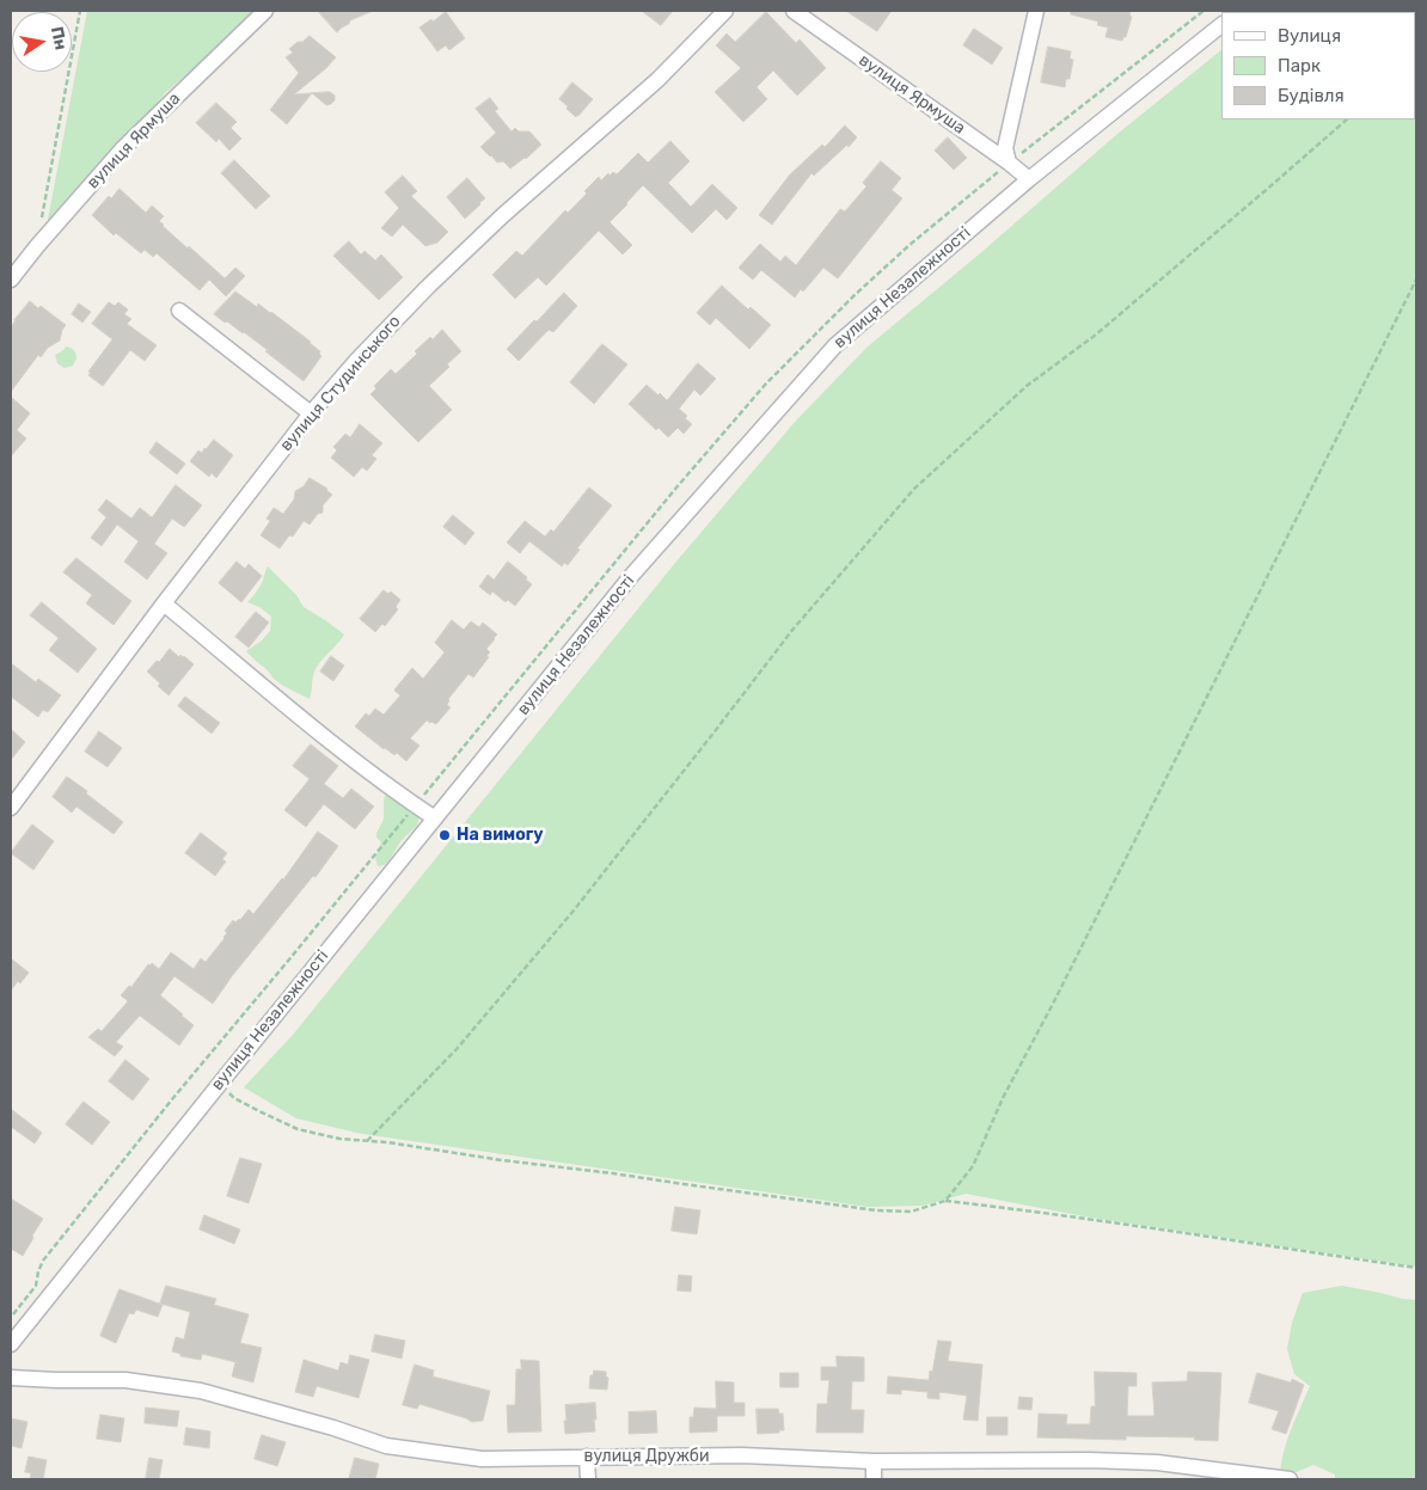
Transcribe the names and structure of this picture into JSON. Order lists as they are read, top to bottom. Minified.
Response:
{"streets":{"street":["вулиця Ярмуша","вулиця Незалежності","вулиця Студинського","вулиця Дружби"]},"crossings":[["вулиця Ярмуша","вулиця Незалежності"]],"places":["На вимогу"],"legend":["Вулиця","Парк","Будівля"],"north":"right"}
